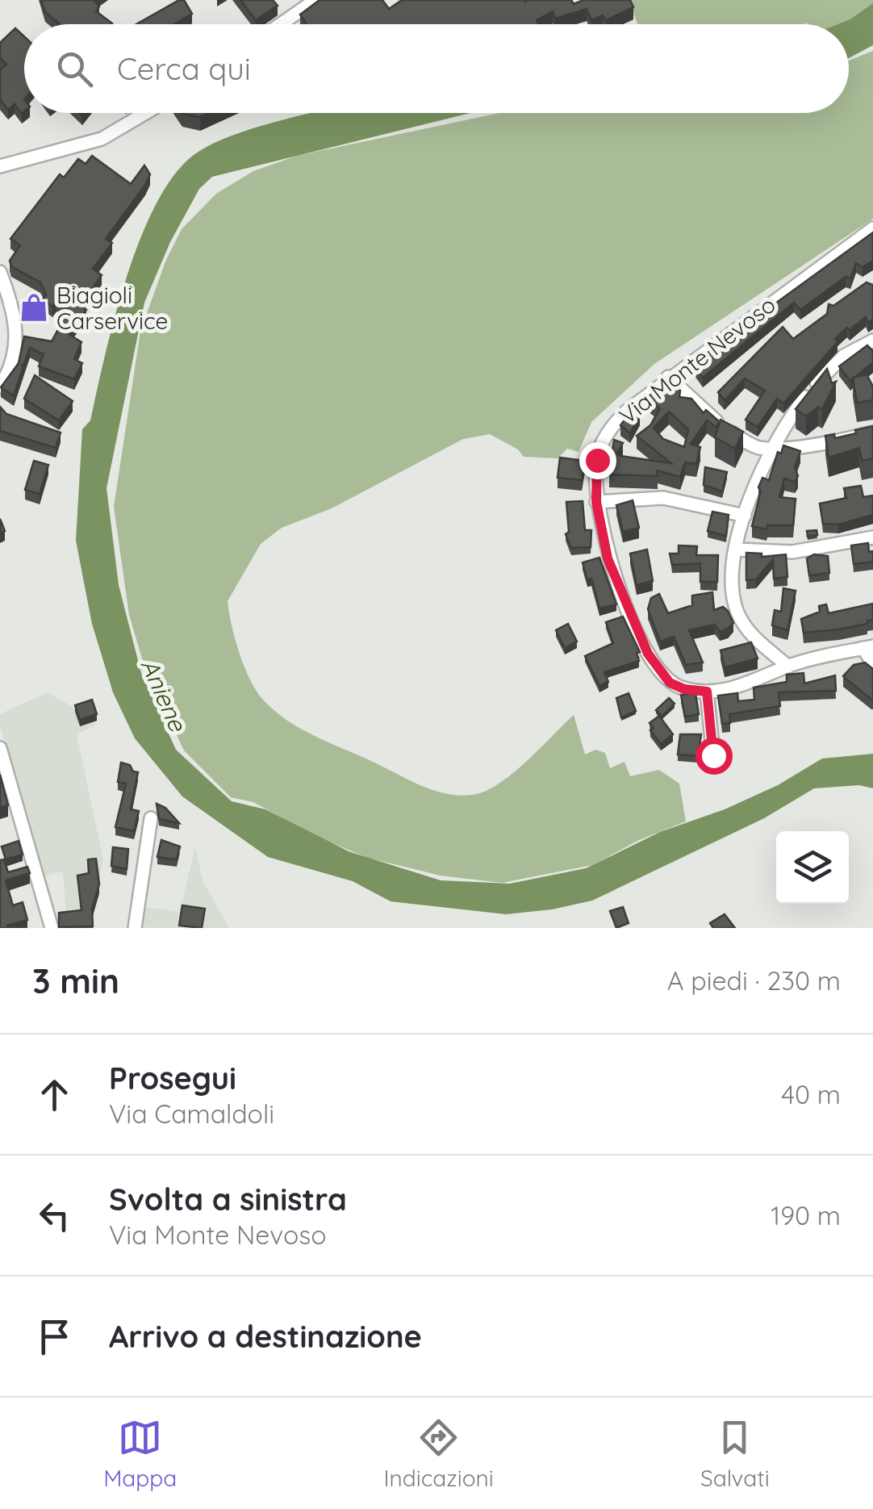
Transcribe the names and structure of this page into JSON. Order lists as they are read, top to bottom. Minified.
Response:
{"streets":{"street":["Via Monte Nevoso"]},"water":["Aniene"],"places":{"shop":["Biagioli Carservice"]},"page":{"search":"Cerca qui","heading":["3 min","A piedi · 230 m"],"list":[["Prosegui","Via Camaldoli","40 m"],["Svolta a sinistra","Via Monte Nevoso","190 m"],"Arrivo a destinazione"],"nav":["Mappa","Indicazioni","Salvati"]}}
